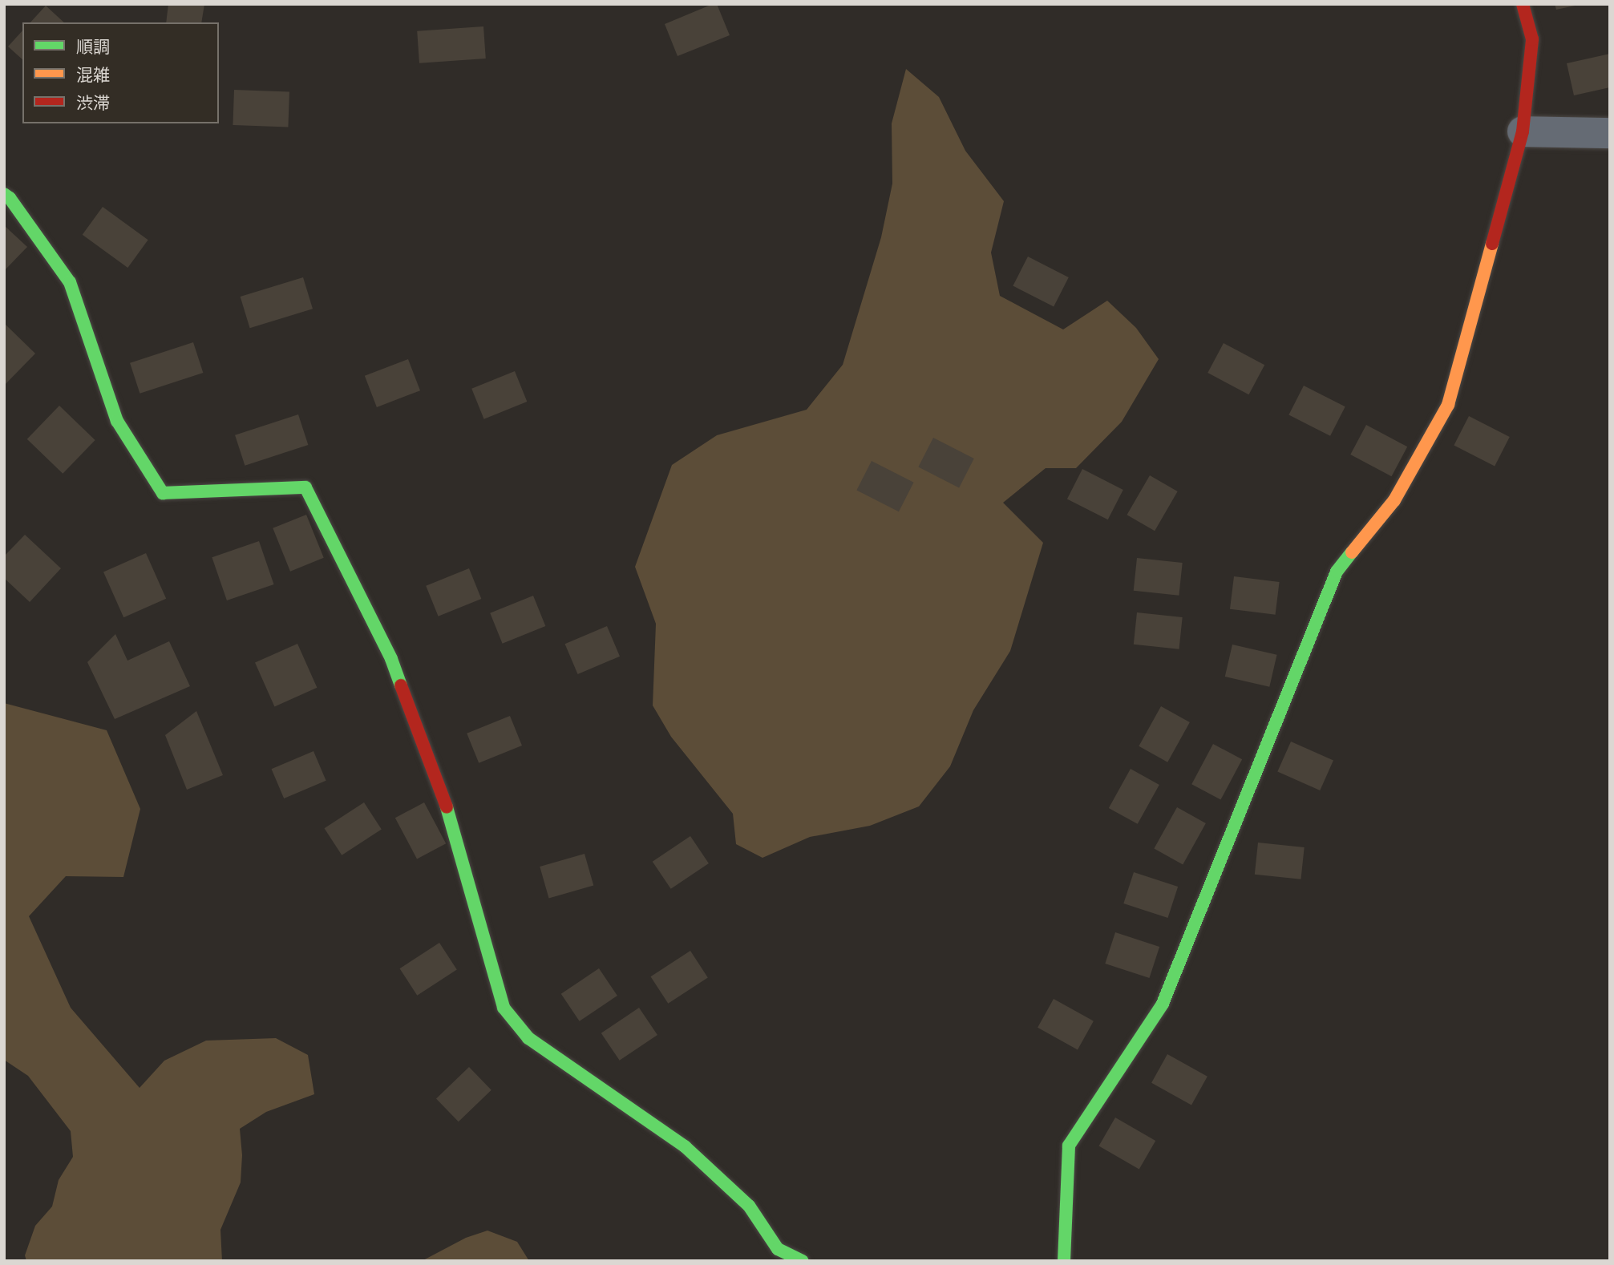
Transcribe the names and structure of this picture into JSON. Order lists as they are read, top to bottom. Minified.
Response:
{"legend":["順調","混雑","渋滞"]}
